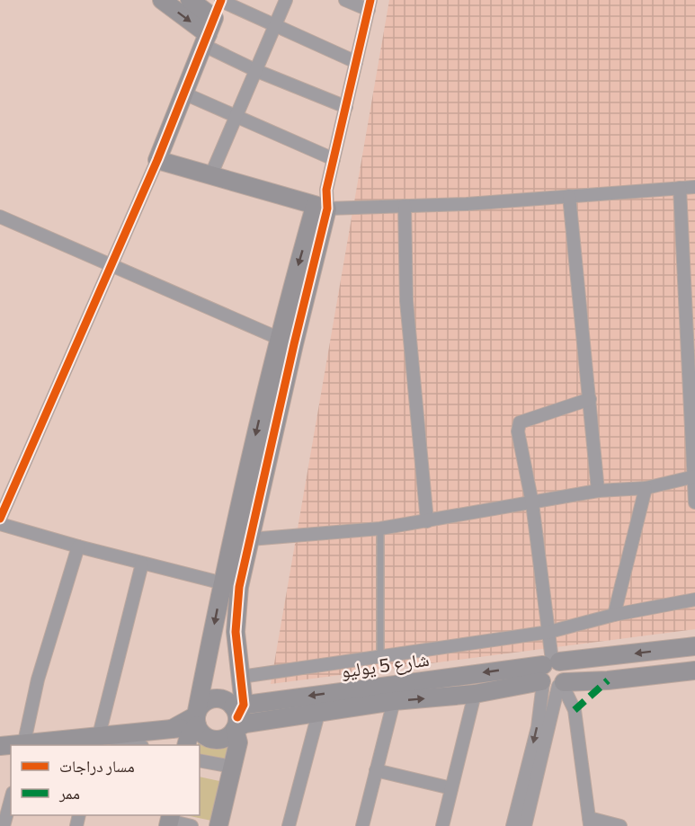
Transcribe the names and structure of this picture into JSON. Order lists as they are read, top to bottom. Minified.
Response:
{"streets":{"street":["شارع 5 يوليو"]},"legend":["مسار دراجات","ممر"]}
